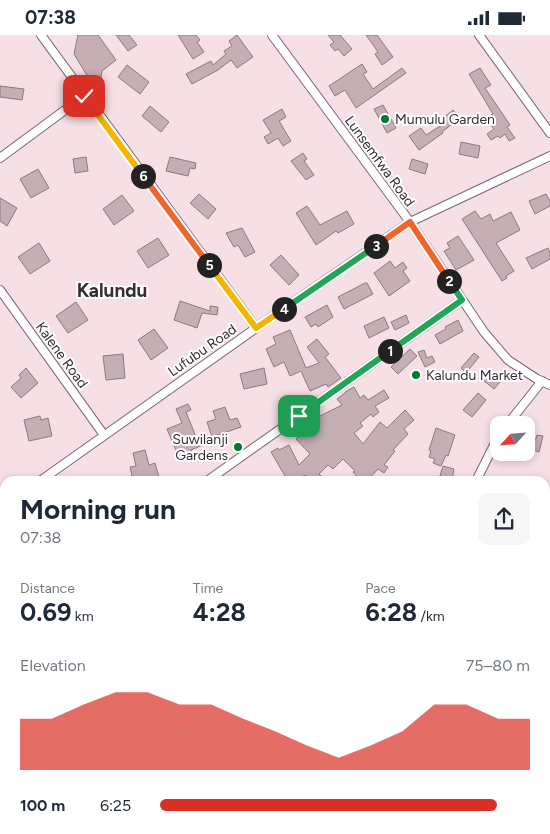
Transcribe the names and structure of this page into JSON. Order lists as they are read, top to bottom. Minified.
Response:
{"streets":{"street":["Lunsemfwa Road","Lufubu Road","Kalene Road"]},"crossings":[["Lunsemfwa Road","Lufubu Road"],["Lufubu Road","Kalene Road"]],"districts":["Kalundu"],"places":["Mumulu Garden","Kalundu Market","Suwilanji Gardens"],"north":"bottom left","page":{"status":"07:38","pins":["6","3","5","2","4","1"],"heading":["Morning run","07:38"],"stats":[["Distance","0.69 km"],["Time","4:28"],["Pace","6:28 /km"]],"chart":["Elevation","75–80 m"],"list":[{"name":"100 m","note":"6:25"}]}}
